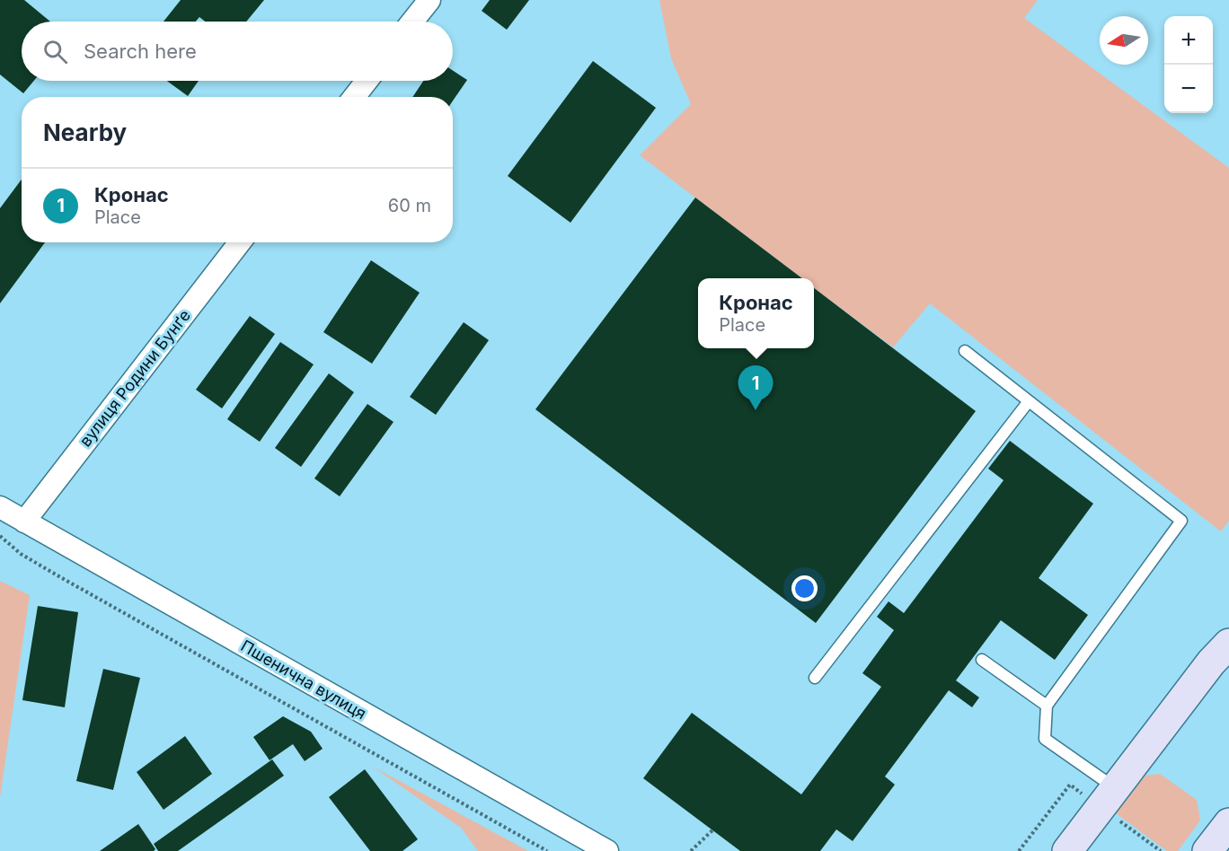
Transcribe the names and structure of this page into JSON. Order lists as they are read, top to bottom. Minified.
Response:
{"streets":{"street":["вулиця Родини Бунґе","Пшенична вулиця"]},"crossings":[["вулиця Родини Бунґе","Пшенична вулиця"]],"north":"left","page":{"map_buttons":["+","−"],"search":"Search here","heading":"Nearby","list":[{"mark":"1","name":"Кронас","note":"Place","value":"60 m"}],"popup":["Кронас","Place"],"pins":"1"}}
